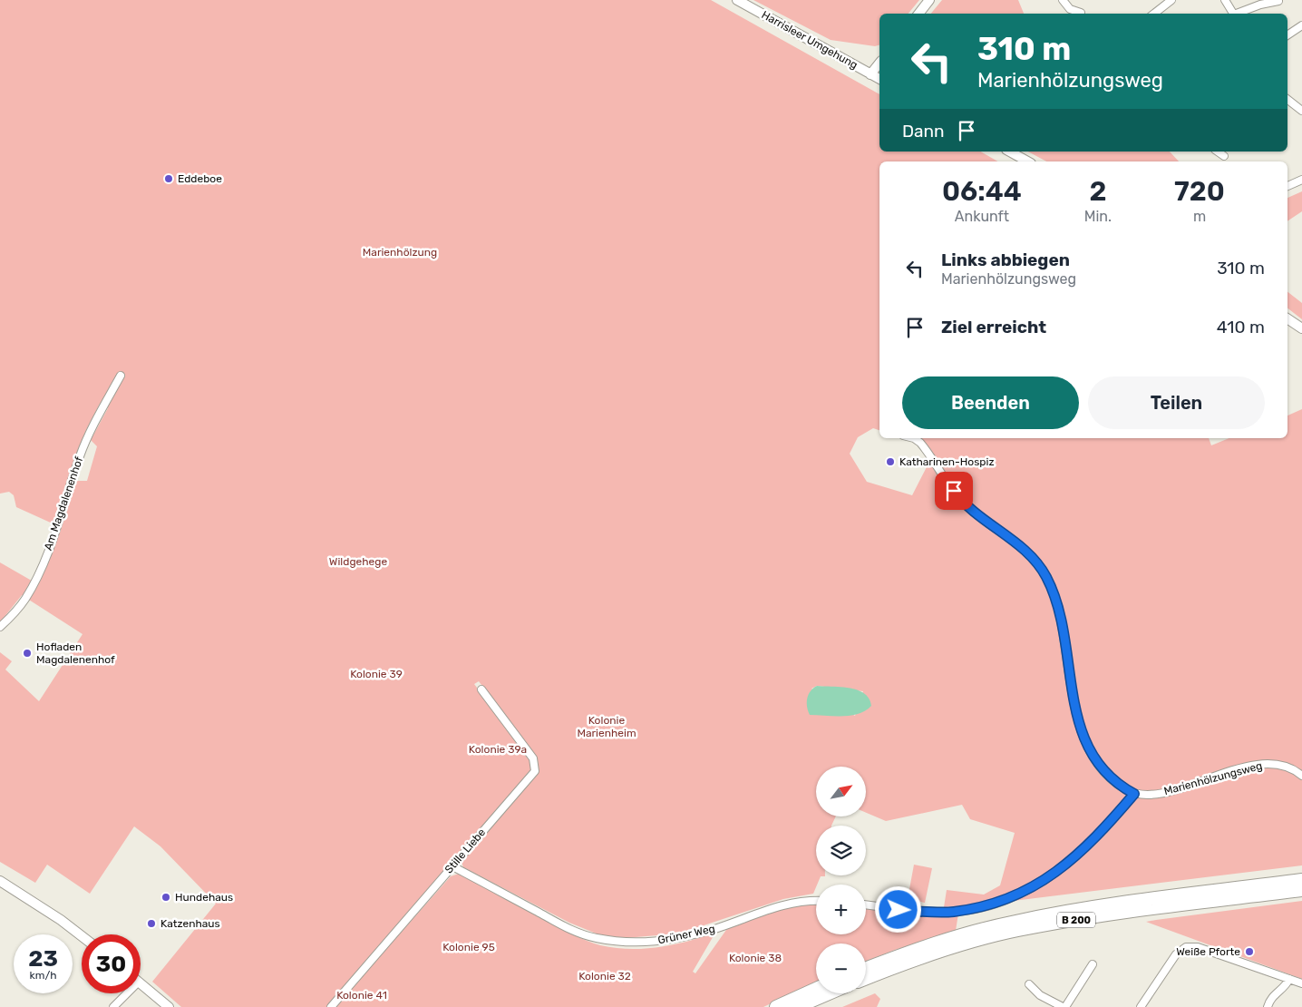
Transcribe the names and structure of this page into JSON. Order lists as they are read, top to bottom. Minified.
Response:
{"streets":{"highway":["B 200"],"main road":["Harrisleer Umgehung"],"street":["Am Magdalenenhof","Marienhölzungsweg","Stille Liebe","Grüner Weg"]},"crossings":[["Stille Liebe","Grüner Weg"]],"parks":["Marienhölzung","Wildgehege","Kolonie 39","Kolonie Marienheim","Kolonie 39a","Kolonie 95","Kolonie 38","Kolonie 32","Kolonie 41"],"places":["Eddeboe","Katharinen-Hospiz","Hofladen Magdalenenhof","Hundehaus","Katzenhaus","Weiße Pforte"],"north":"top right","page":{"turn":["310 m","Marienhölzungsweg"],"then":"Dann","eta":["06:44","Ankunft","2","Min.","720","m"],"list":[{"name":"Links abbiegen","note":"Marienhölzungsweg","value":"310 m"},{"name":"Ziel erreicht","value":"410 m"}],"buttons":["Beenden","Teilen"],"map_buttons":["+","−"],"speed":"23 km/h","limit":"30"}}
